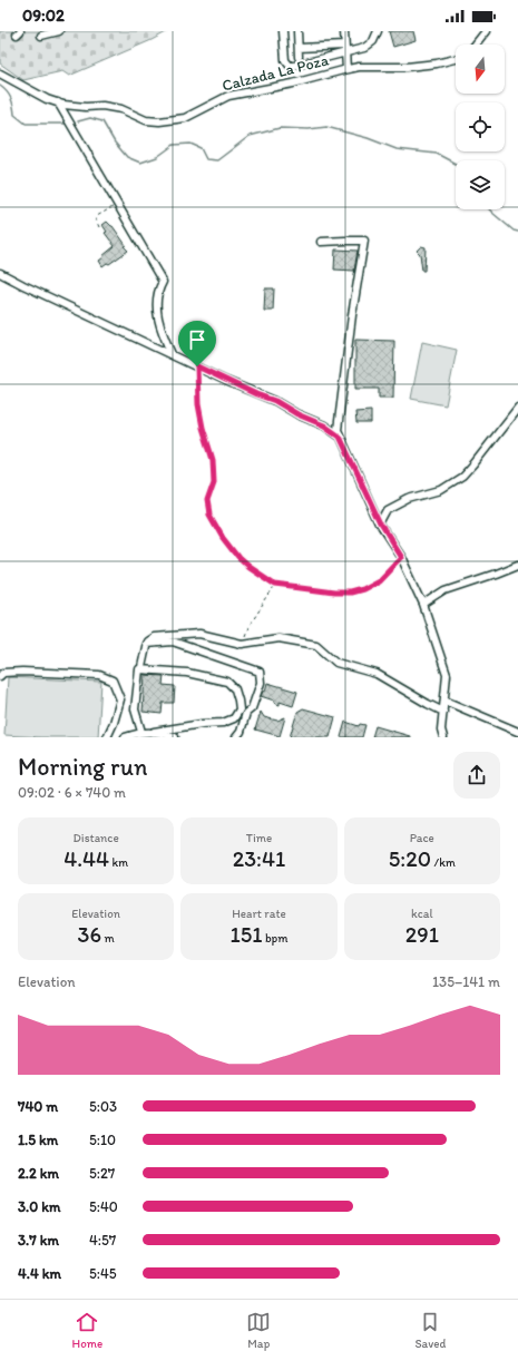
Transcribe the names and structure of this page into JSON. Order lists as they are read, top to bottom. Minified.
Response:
{"streets":{"street":["Calzada La Poza"]},"north":"bottom","page":{"status":"09:02","heading":["Morning run","09:02 · 6 × 740 m"],"stats":[["Distance","4.44 km"],["Time","23:41"],["Pace","5:20 /km"],["Elevation","36 m"],["Heart rate","151 bpm"],["kcal","291"]],"chart":["Elevation","135–141 m"],"list":[{"name":"740 m","note":"5:03"},{"name":"1.5 km","note":"5:10"},{"name":"2.2 km","note":"5:27"},{"name":"3.0 km","note":"5:40"},{"name":"3.7 km","note":"4:57"},{"name":"4.4 km","note":"5:45"}],"tabs":["Home","Map","Saved"]}}
